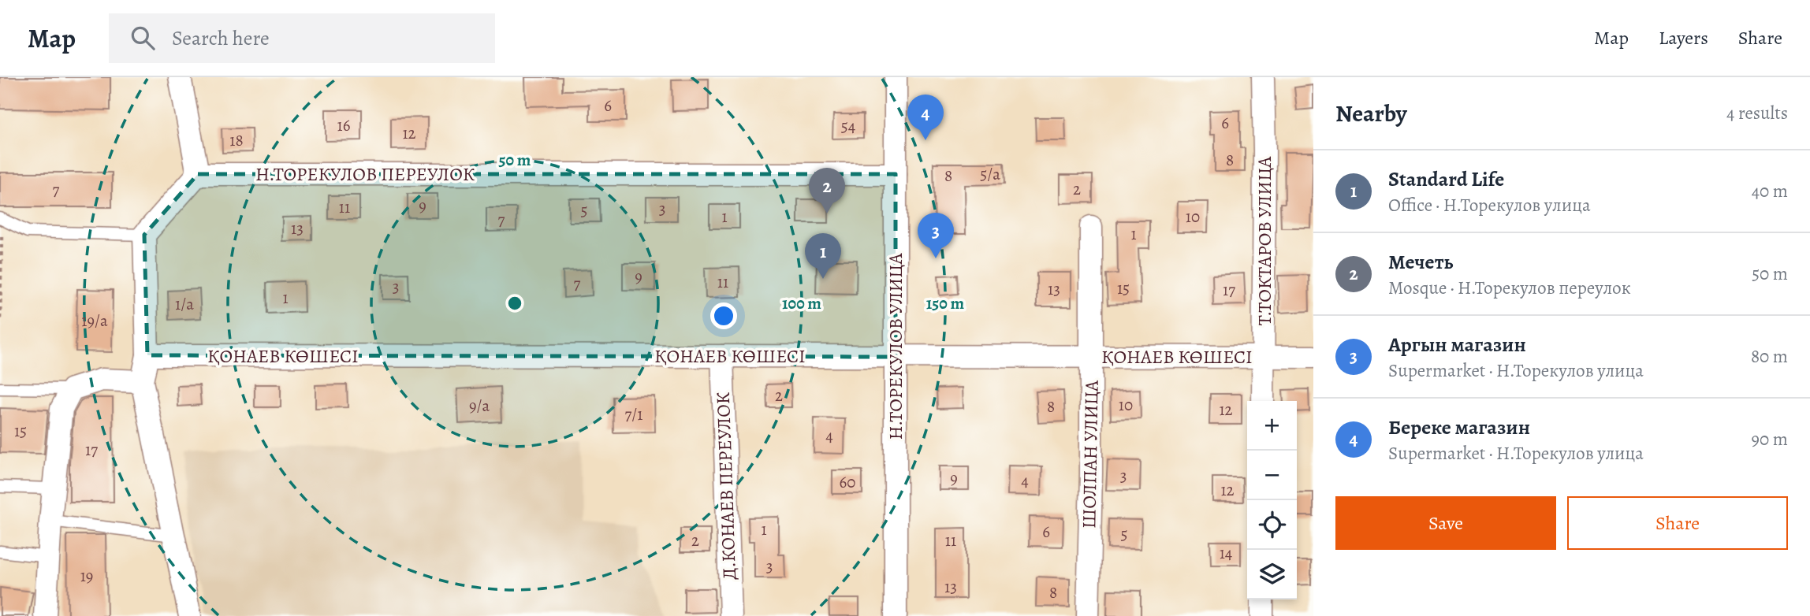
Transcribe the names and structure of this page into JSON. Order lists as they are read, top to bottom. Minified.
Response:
{"streets":{"street":["Н.ТОРЕКУЛОВ ПЕРЕУЛОК","Т.ТОКТАРОВ УЛИЦА","Н.ТОРЕКУЛОВ УЛИЦА","ҚОНАЕВ КӨШЕСІ","ШОЛПАН УЛИЦА","Д.КОНАЕВ ПЕРЕУЛОК"]},"crossings":[["Н.ТОРЕКУЛОВ ПЕРЕУЛОК","Н.ТОРЕКУЛОВ УЛИЦА"],["Т.ТОКТАРОВ УЛИЦА","ҚОНАЕВ КӨШЕСІ"],["Н.ТОРЕКУЛОВ УЛИЦА","ҚОНАЕВ КӨШЕСІ"],["ҚОНАЕВ КӨШЕСІ","ШОЛПАН УЛИЦА"],["ҚОНАЕВ КӨШЕСІ","Д.КОНАЕВ ПЕРЕУЛОК"]],"house_numbers":["6","6","16","54","12","18","8","5/а","8","2","7","9","11","3","5","1","10","7","13","1","9","11","7","3","15","13","17","1","1/а","19/а","2","10","9/а","8","12","7/1","15","4","17","3","9","4","60","12","1","6","5","2","11","14","3","19","13","8"],"page":{"header":"Map","search":"Search here","nav":["Map","Layers","Share"],"heading":["Nearby","4 results"],"pins":["4","2","3","1"],"list":[{"mark":"1","name":"Standard Life","note":"Office · Н.Торекулов улица","value":"40 m"},{"mark":"2","name":"Мечеть","note":"Mosque · Н.Торекулов переулок","value":"50 m"},{"mark":"3","name":"Аргын магазин","note":"Supermarket · Н.Торекулов улица","value":"80 m"},{"mark":"4","name":"Береке магазин","note":"Supermarket · Н.Торекулов улица","value":"90 m"}],"map_buttons":["+","−"],"buttons":["Save","Share"]},"rings":["50 m","100 m","150 m"]}
